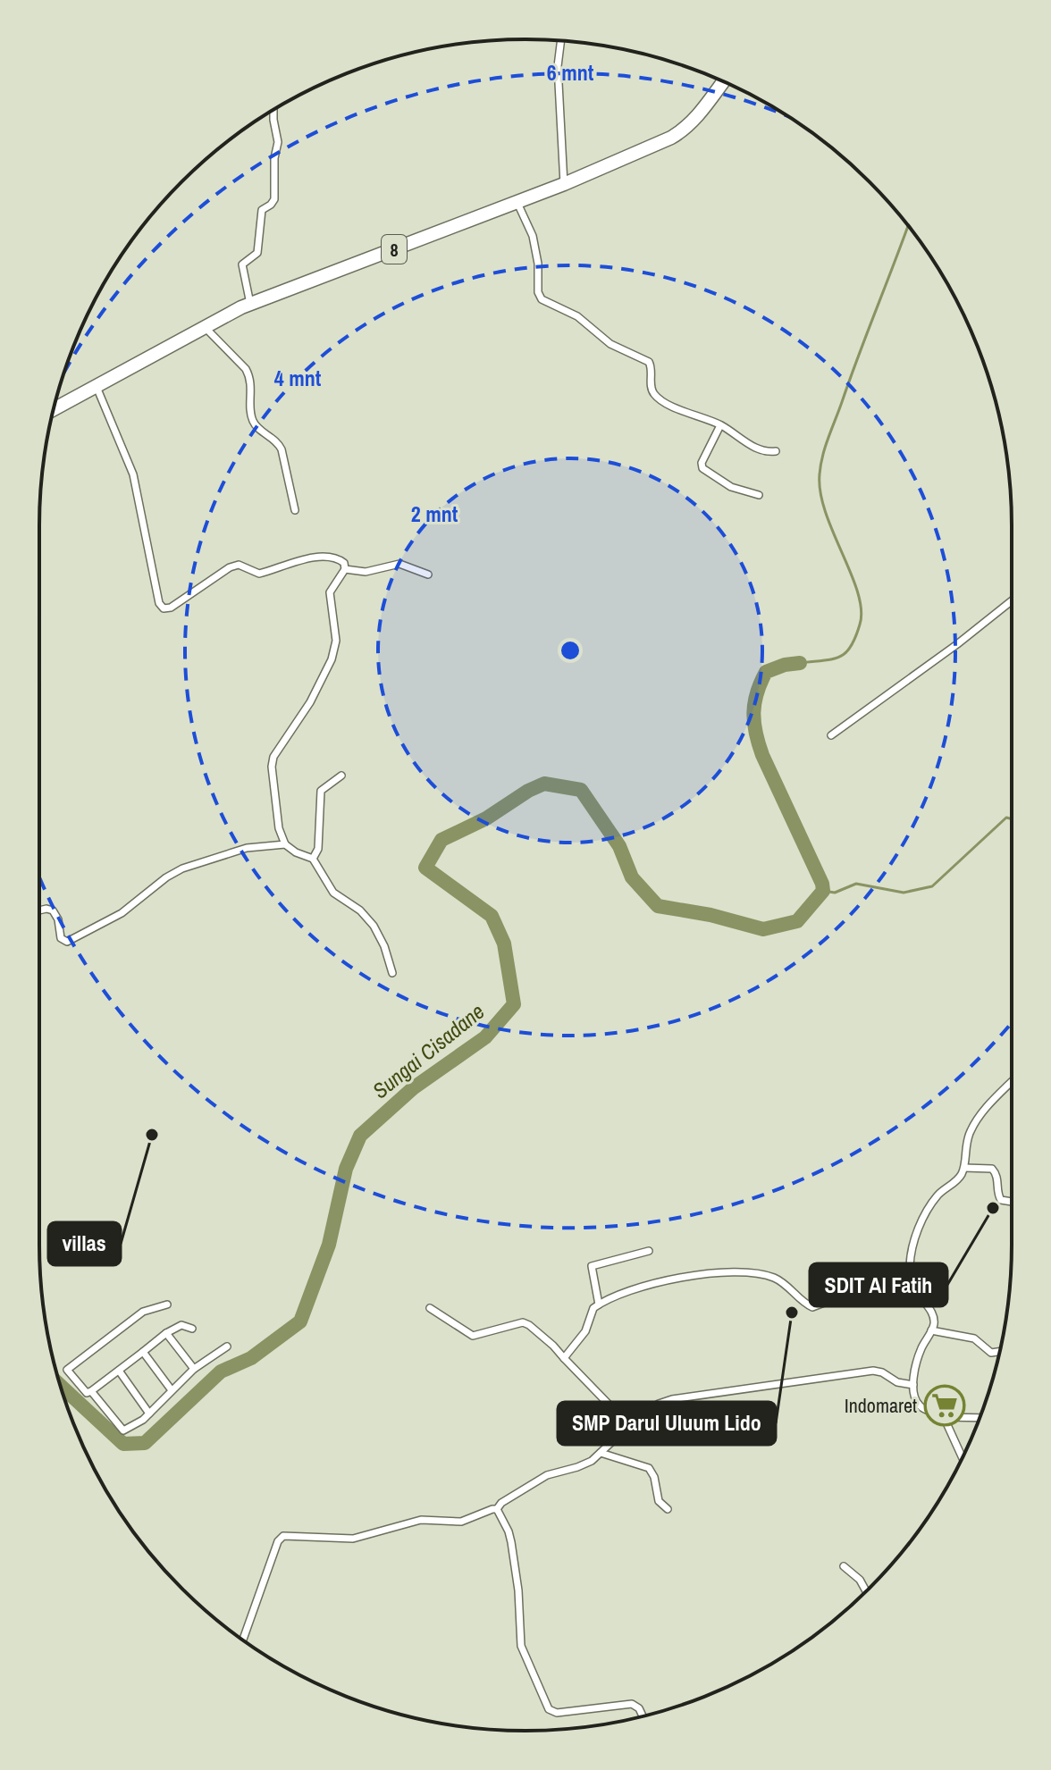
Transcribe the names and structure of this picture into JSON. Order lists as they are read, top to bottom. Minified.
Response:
{"streets":{"highway":["8"]},"water":["Sungai Cisadane"],"places":{"other":["villas","SDIT Al Fatih","SMP Darul Uluum Lido"],"supermarket":["Indomaret"]},"rings":["6 mnt","4 mnt","2 mnt"]}
